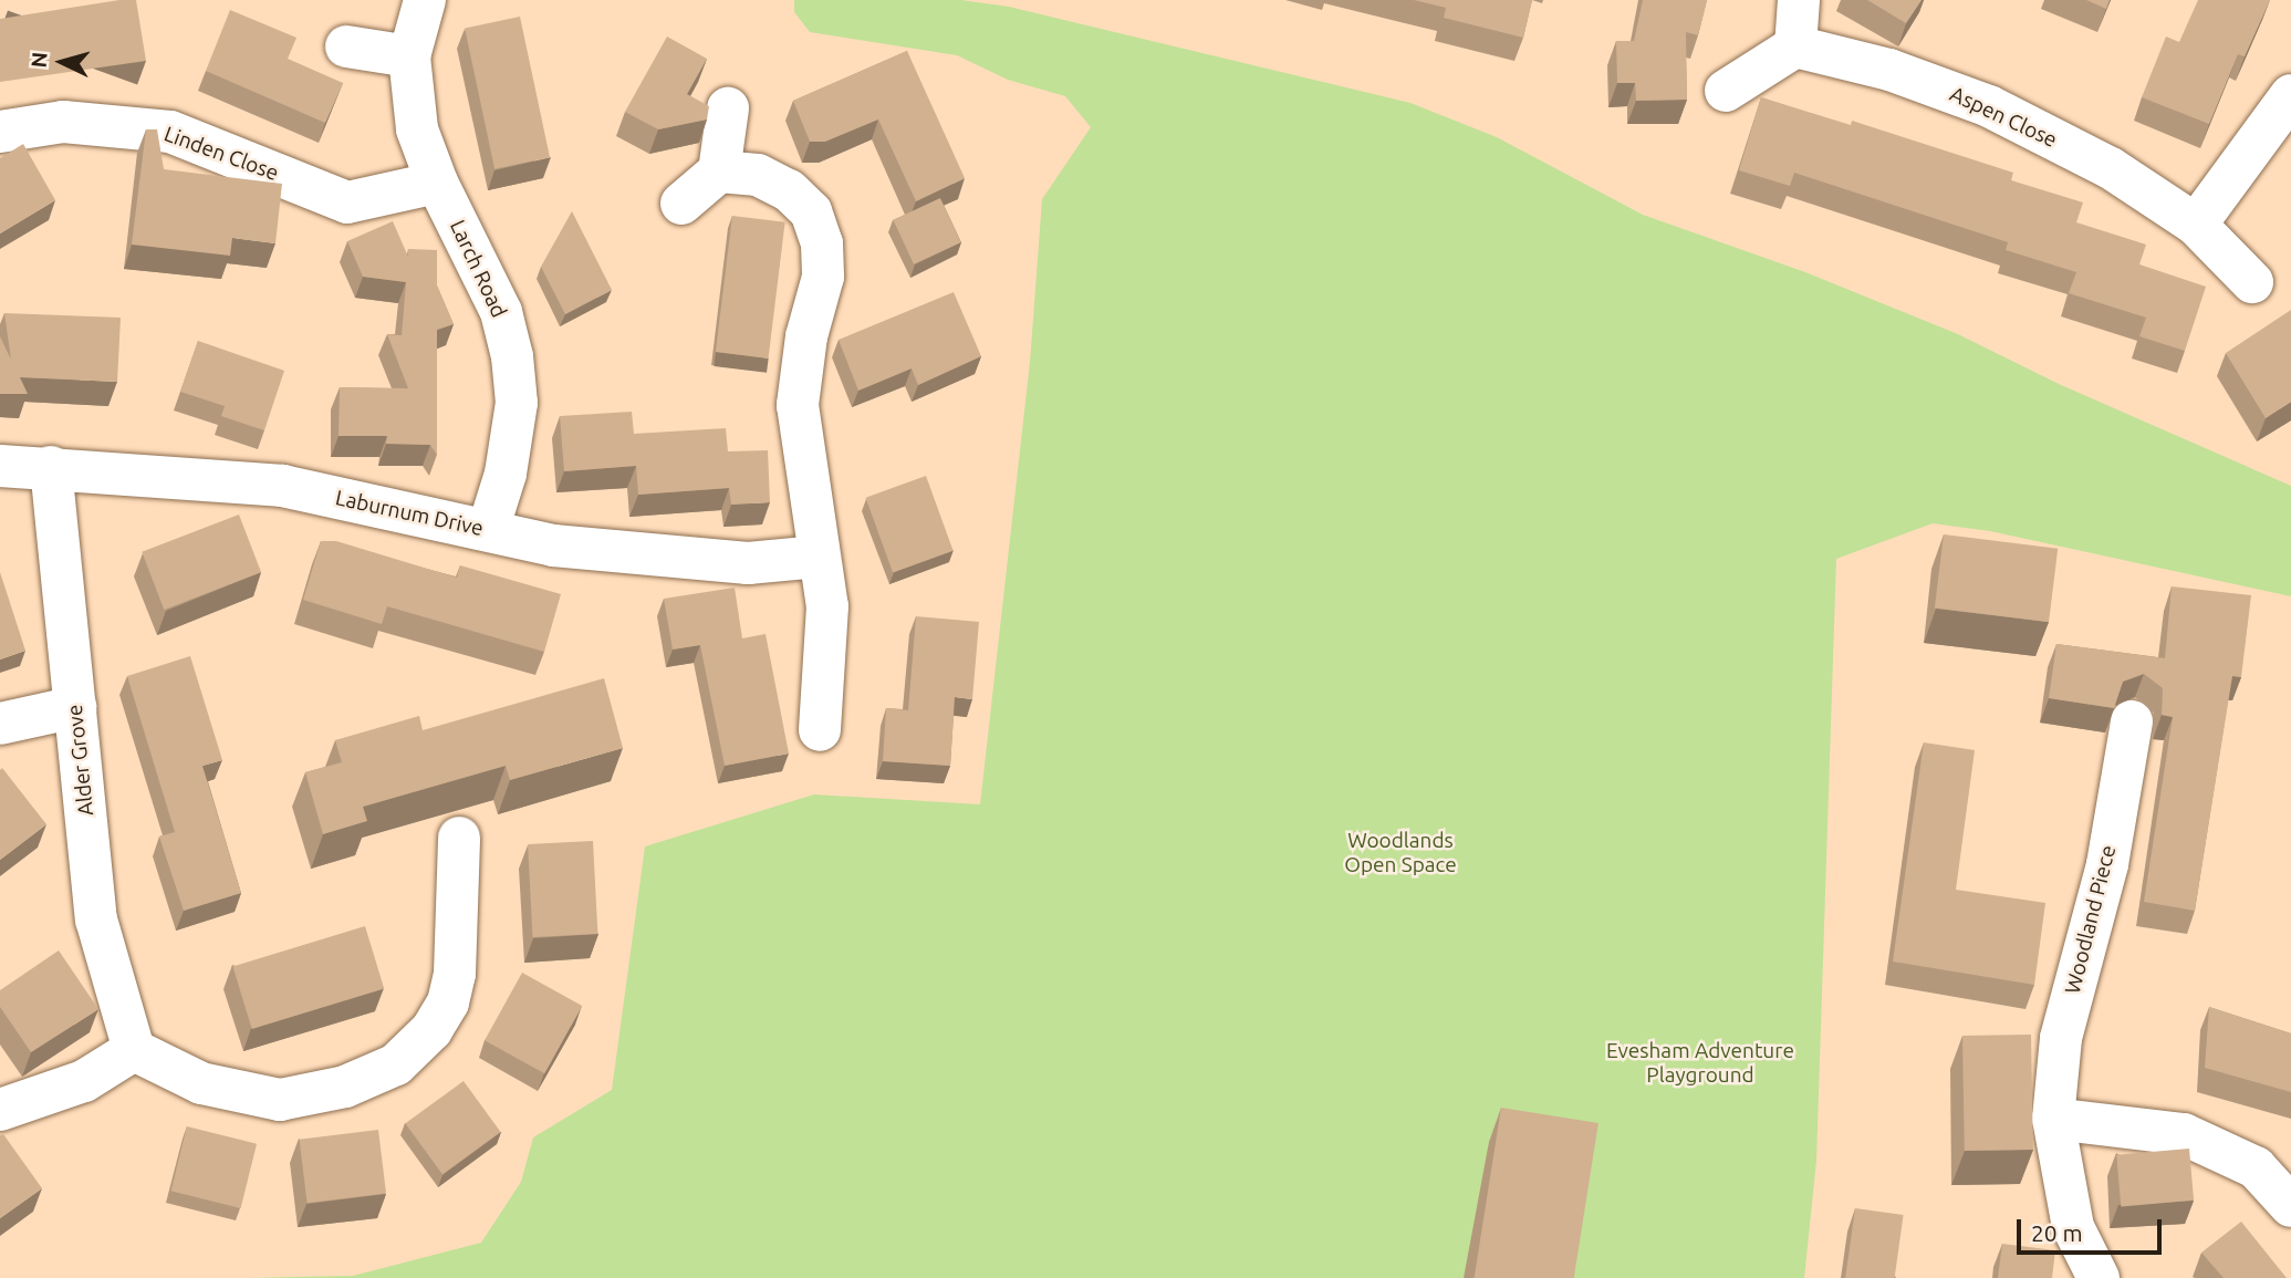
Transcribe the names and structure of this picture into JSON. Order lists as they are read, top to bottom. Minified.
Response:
{"streets":{"street":["Aspen Close","Linden Close","Larch Road","Laburnum Drive","Alder Grove","Woodland Piece"]},"crossings":[["Linden Close","Larch Road"],["Larch Road","Laburnum Drive"],["Laburnum Drive","Alder Grove"]],"parks":["Woodlands Open Space","Evesham Adventure Playground"],"scale_bar":"20 m","north":"left"}
